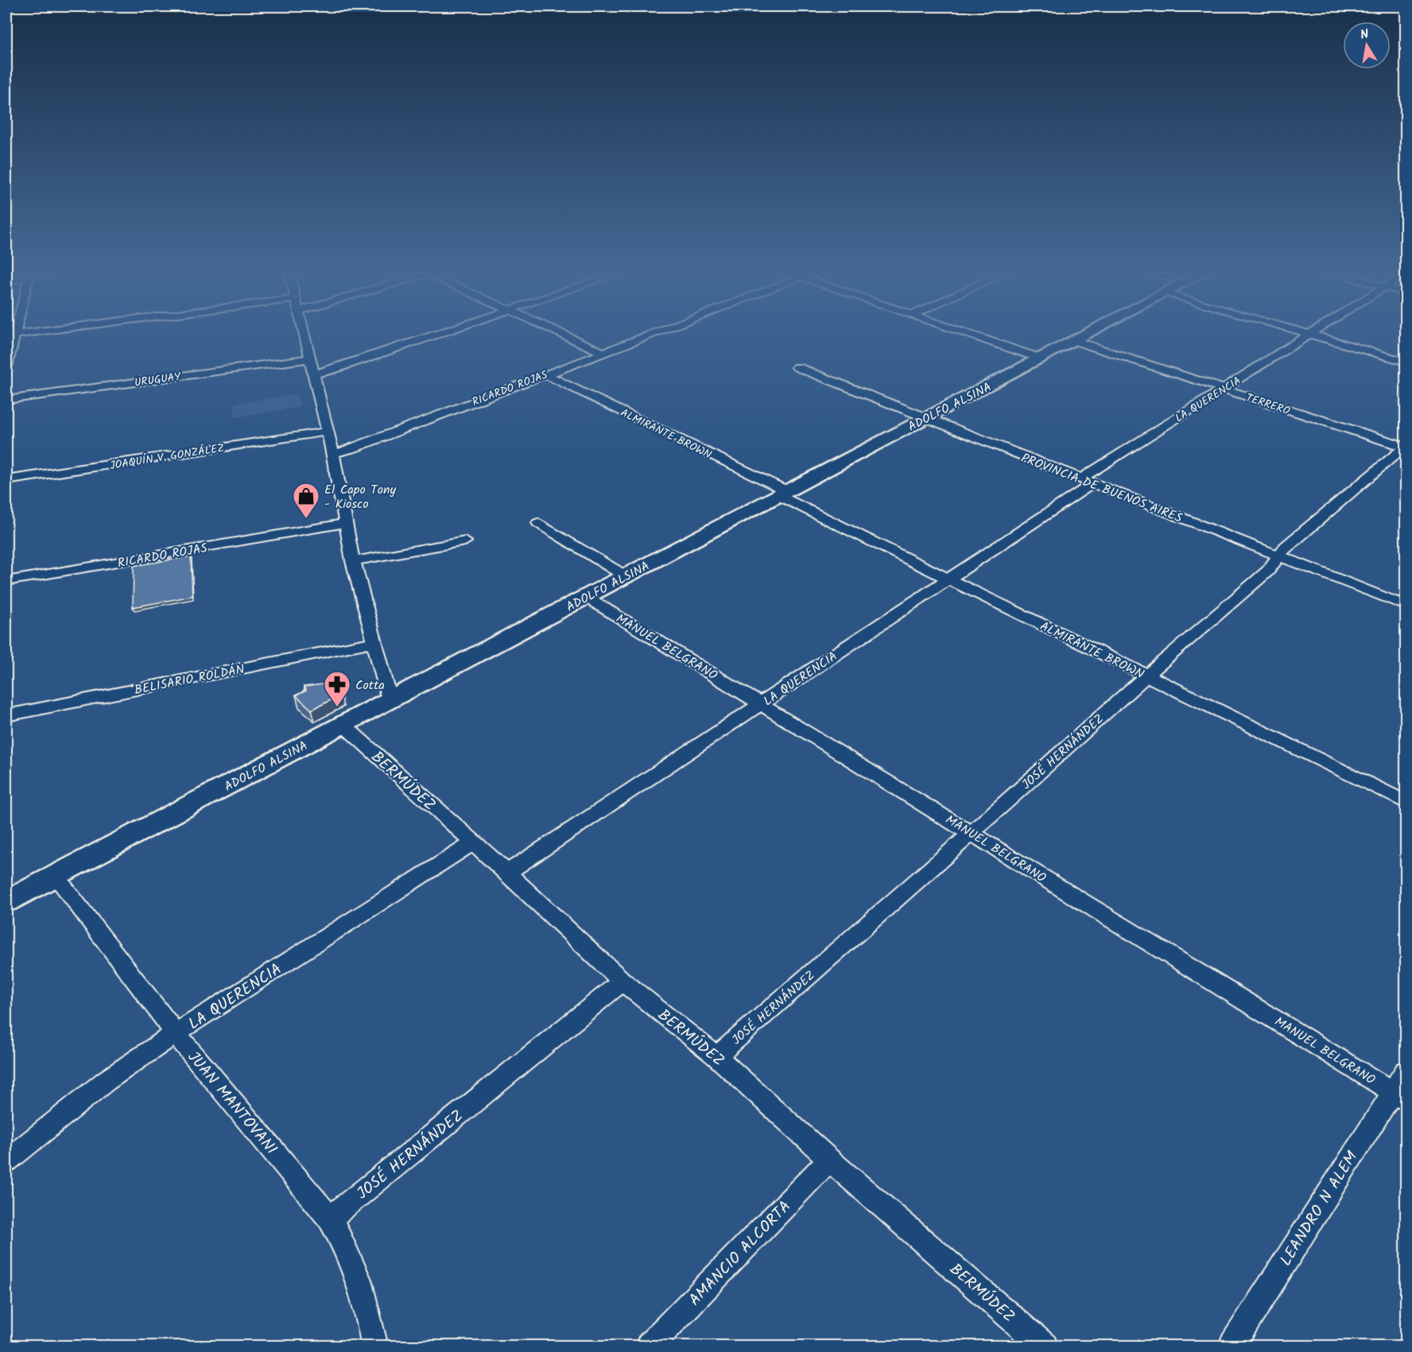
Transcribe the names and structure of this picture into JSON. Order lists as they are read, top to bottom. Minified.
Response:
{"streets":{"street":["URUGUAY","RICARDO ROJAS","LA QUERENCIA","TERRERO","ADOLFO ALSINA","ALMIRANTE BROWN","JOAQUÍN V. GONZÁLEZ","PROVINCIA DE BUENOS AIRES","MANUEL BELGRANO","BELISARIO ROLDÁN","JOSÉ HERNÁNDEZ","BERMÚDEZ","JUAN MANTOVANI","LEANDRO N ALEM","AMANCIO ALCORTA"]},"crossings":[["RICARDO ROJAS","ALMIRANTE BROWN"],["LA QUERENCIA","TERRERO"],["LA QUERENCIA","ALMIRANTE BROWN"],["LA QUERENCIA","PROVINCIA DE BUENOS AIRES"],["LA QUERENCIA","MANUEL BELGRANO"],["LA QUERENCIA","BERMÚDEZ"],["LA QUERENCIA","JUAN MANTOVANI"],["TERRERO","ADOLFO ALSINA"],["TERRERO","JOSÉ HERNÁNDEZ"],["ADOLFO ALSINA","ALMIRANTE BROWN"],["ADOLFO ALSINA","PROVINCIA DE BUENOS AIRES"],["ADOLFO ALSINA","MANUEL BELGRANO"],["ADOLFO ALSINA","BERMÚDEZ"],["ADOLFO ALSINA","JUAN MANTOVANI"],["ALMIRANTE BROWN","JOSÉ HERNÁNDEZ"],["PROVINCIA DE BUENOS AIRES","JOSÉ HERNÁNDEZ"],["MANUEL BELGRANO","JOSÉ HERNÁNDEZ"],["MANUEL BELGRANO","LEANDRO N ALEM"],["JOSÉ HERNÁNDEZ","BERMÚDEZ"],["JOSÉ HERNÁNDEZ","JUAN MANTOVANI"],["BERMÚDEZ","AMANCIO ALCORTA"]],"places":{"shop":["El Capo Tony - Kiosco"],"pharmacy":["Cotta"]},"north":"top"}
